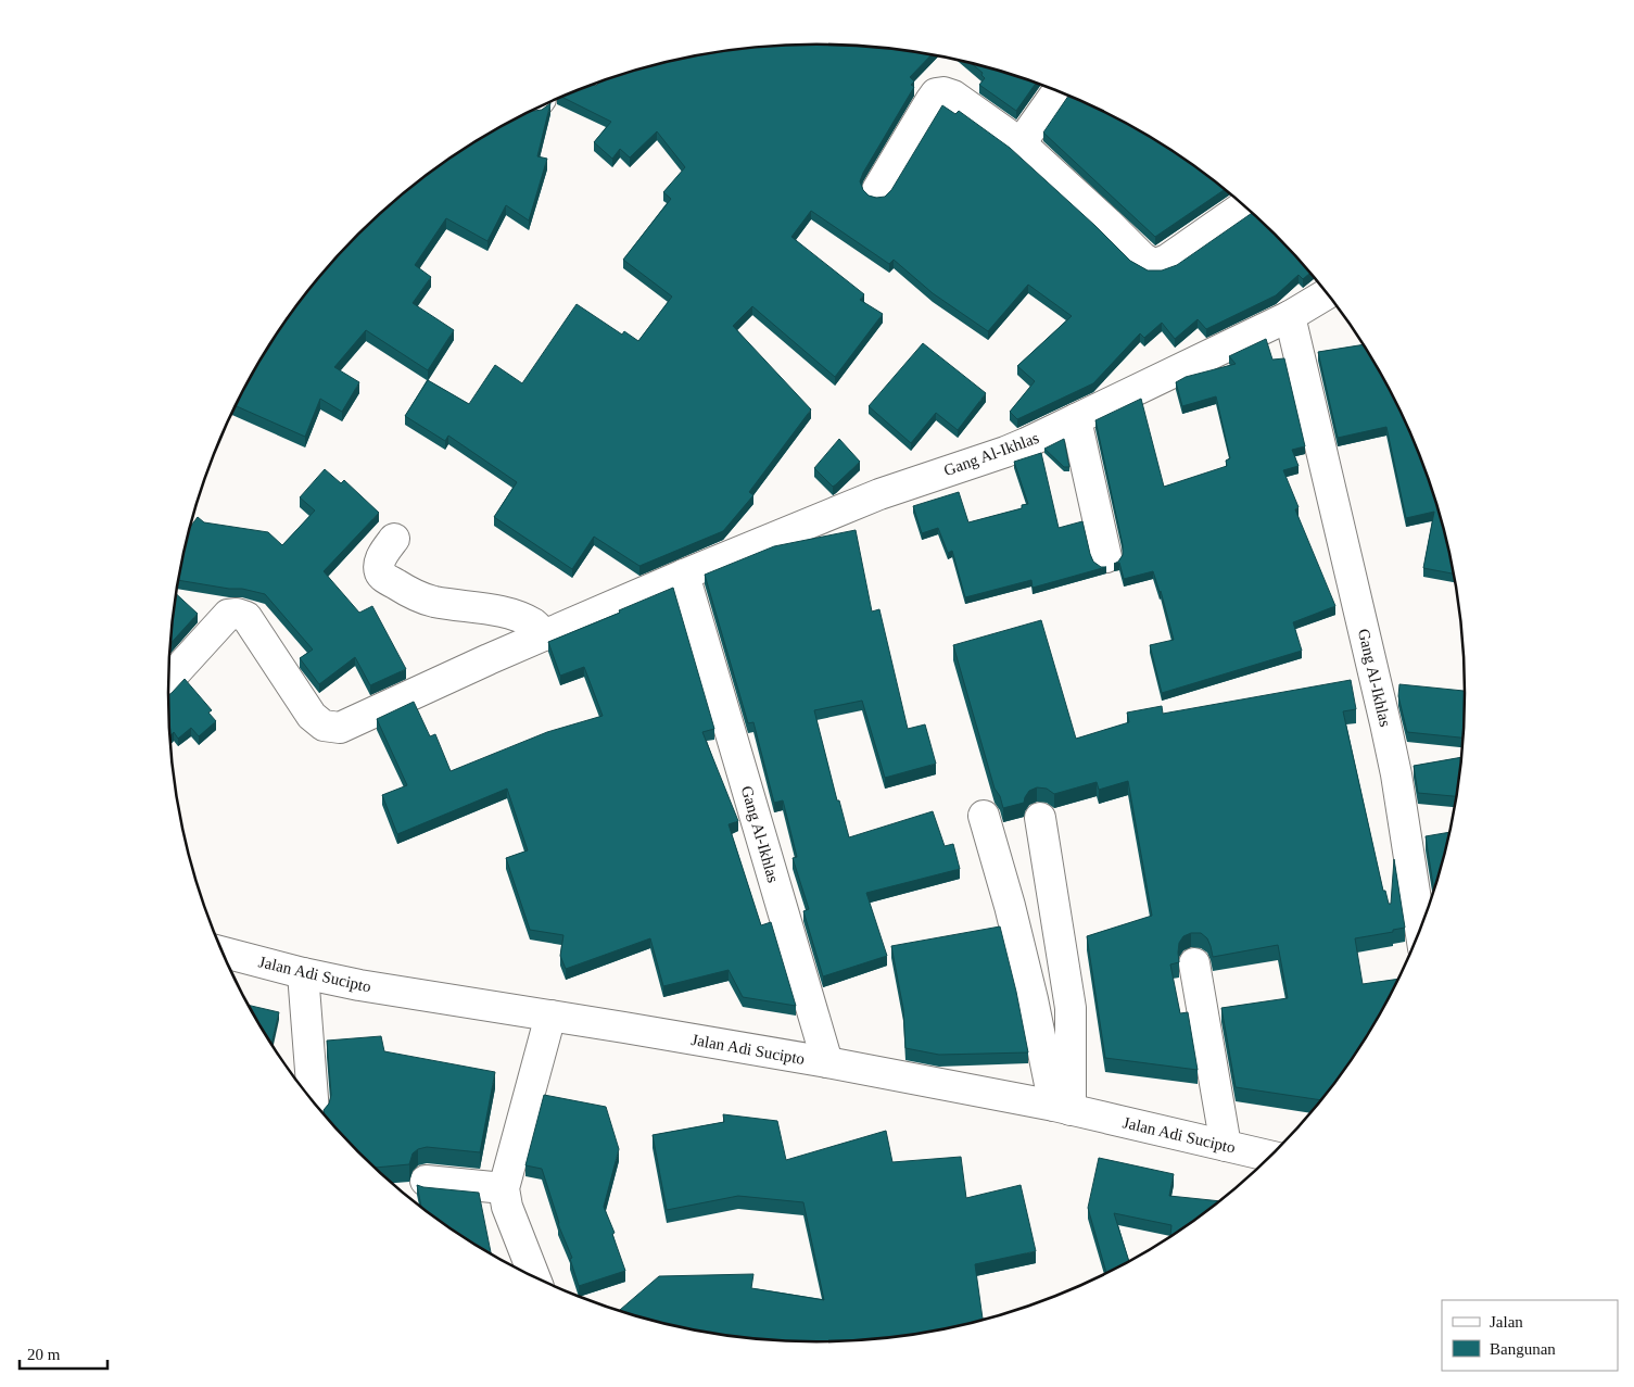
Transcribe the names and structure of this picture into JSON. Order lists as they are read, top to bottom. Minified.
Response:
{"streets":{"main road":["Gang Al-Ikhlas","Jalan Adi Sucipto"]},"crossings":[["Gang Al-Ikhlas","Jalan Adi Sucipto"]],"legend":["Jalan","Bangunan"],"scale_bar":"20 m"}
